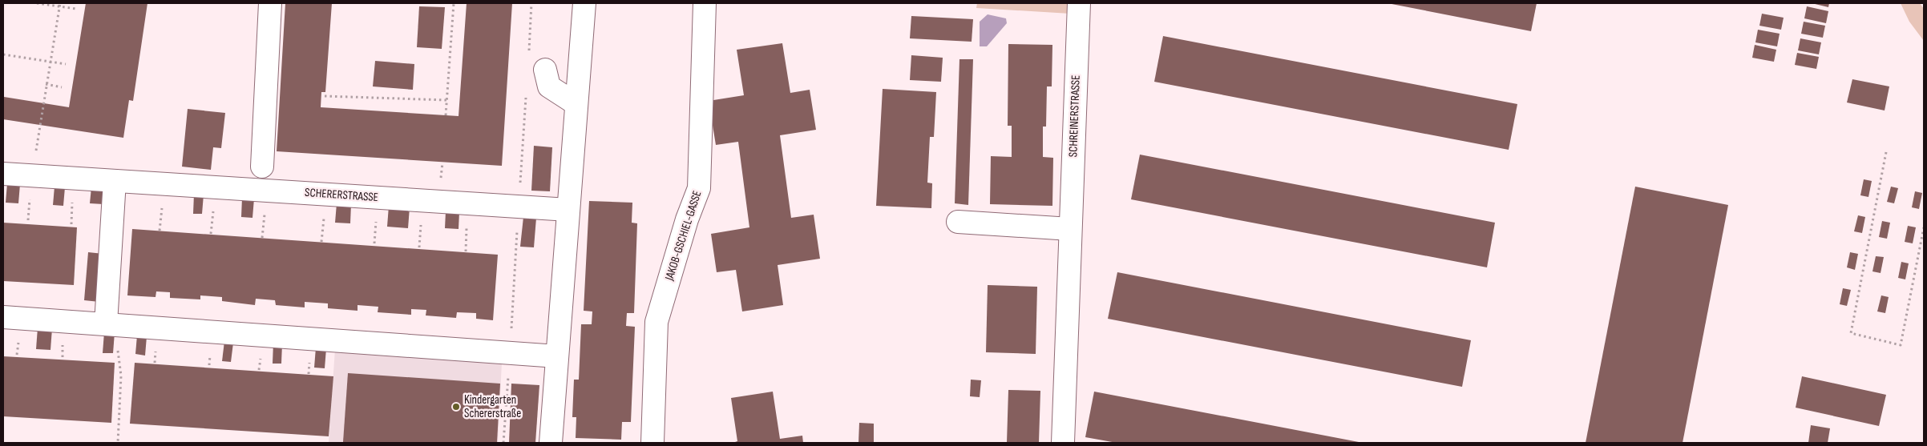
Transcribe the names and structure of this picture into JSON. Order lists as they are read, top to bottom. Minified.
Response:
{"streets":{"street":["SCHREINERSTRASSE","SCHERERSTRASSE","JAKOB-GSCHIEL-GASSE"]},"places":["Kindergarten Schererstraße"]}
